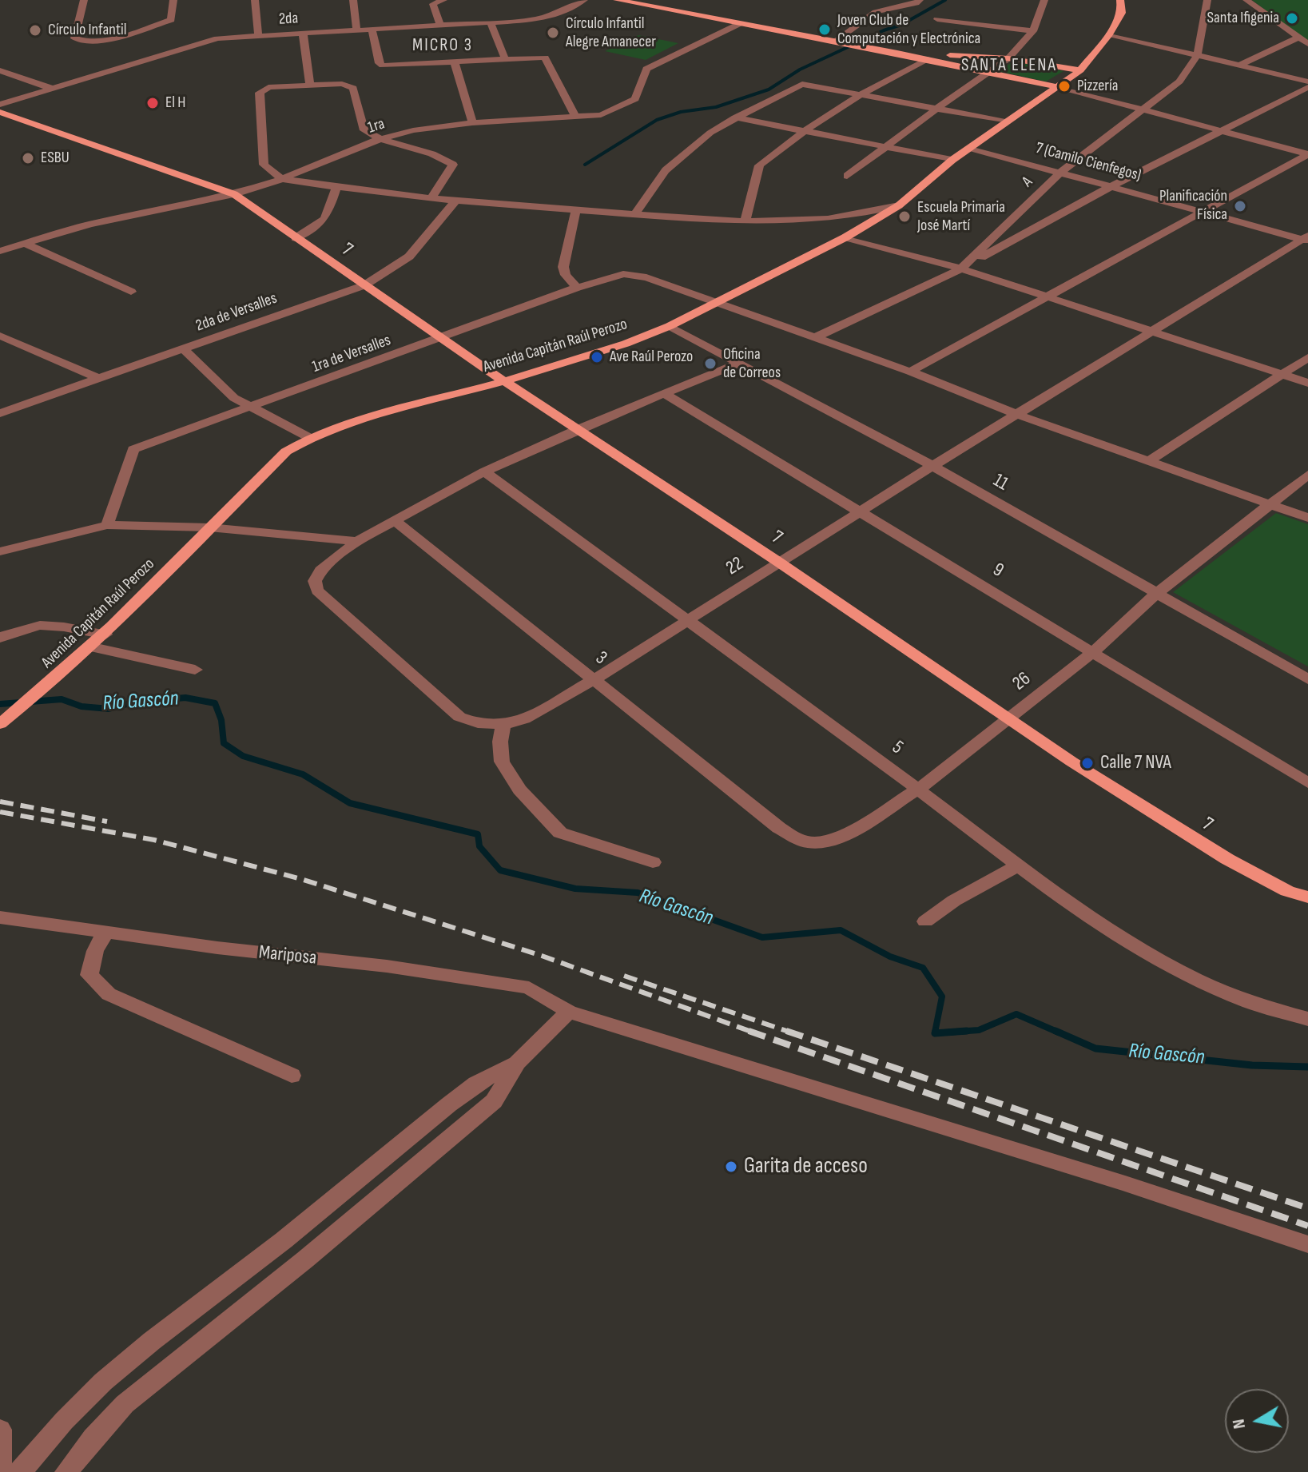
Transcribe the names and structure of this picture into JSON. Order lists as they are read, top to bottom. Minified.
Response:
{"streets":{"main road":["7","Avenida Capitán Raúl Perozo"],"street":["2da","1ra","7 (Camilo Cienfegos)","A","2da de Versalles","1ra de Versalles","11","22","9","3","26","5","Mariposa"]},"crossings":[["1ra","7"],["7 (Camilo Cienfegos)","A"],["7 (Camilo Cienfegos)","Avenida Capitán Raúl Perozo"],["7 (Camilo Cienfegos)","22"],["7","2da de Versalles"],["7","Avenida Capitán Raúl Perozo"],["7","1ra de Versalles"],["7","22"],["7","26"],["Avenida Capitán Raúl Perozo","11"],["11","22"],["11","26"],["22","9"],["22","3"],["22","5"],["9","26"],["3","26"],["26","5"]],"districts":["MICRO 3","SANTA ELENA"],"water":["Río Gascón"],"places":["Santa Ifigenia","Joven Club de Computación y Electrónica","Círculo Infantil","Círculo Infantil Alegre Amanecer","Pizzería","El H","ESBU","Planificación Física","Escuela Primaria José Martí","Ave Raúl Perozo","Oficina de Correos","Calle 7 NVA","Garita de acceso"],"north":"left"}
